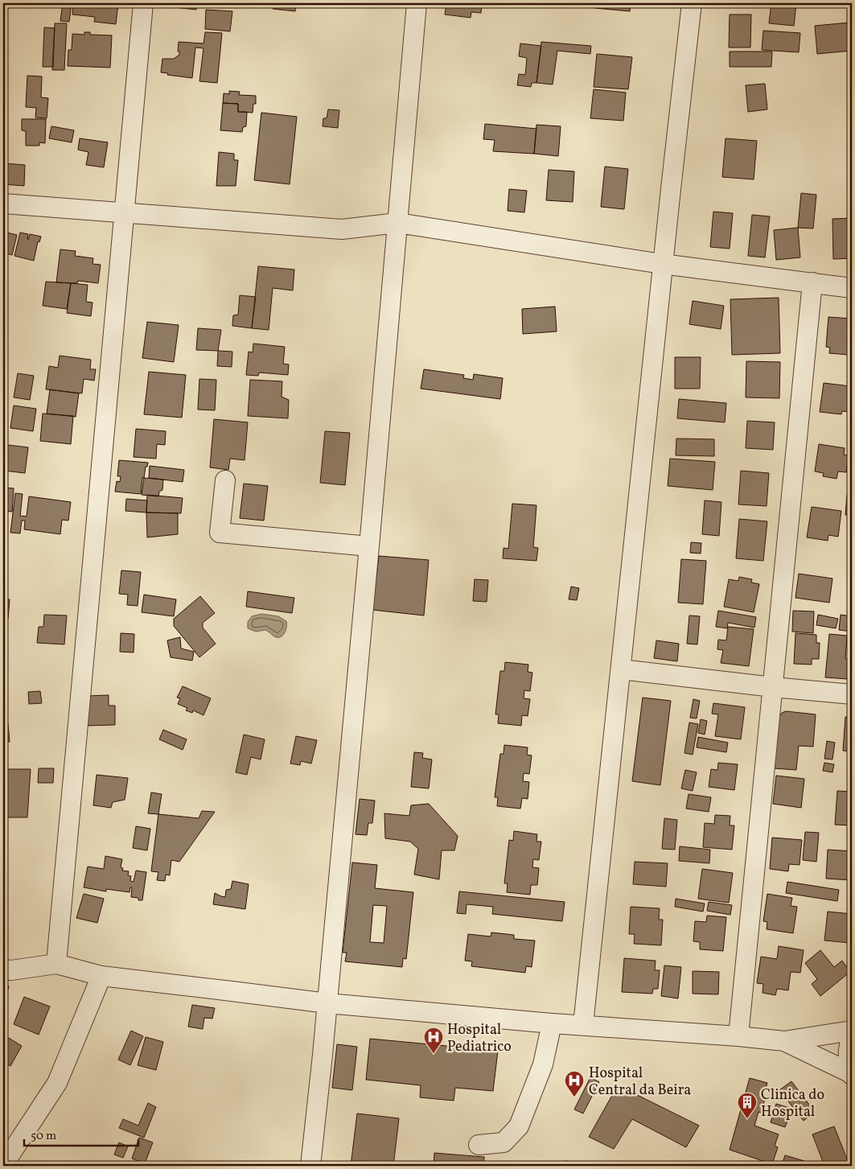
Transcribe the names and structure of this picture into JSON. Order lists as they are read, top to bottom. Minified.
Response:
{"places":{"hospital":["Hospital Pediatrico","Hospital Central da Beira"],"building":["Clinica do Hospital"]},"scale_bar":"50 m"}
